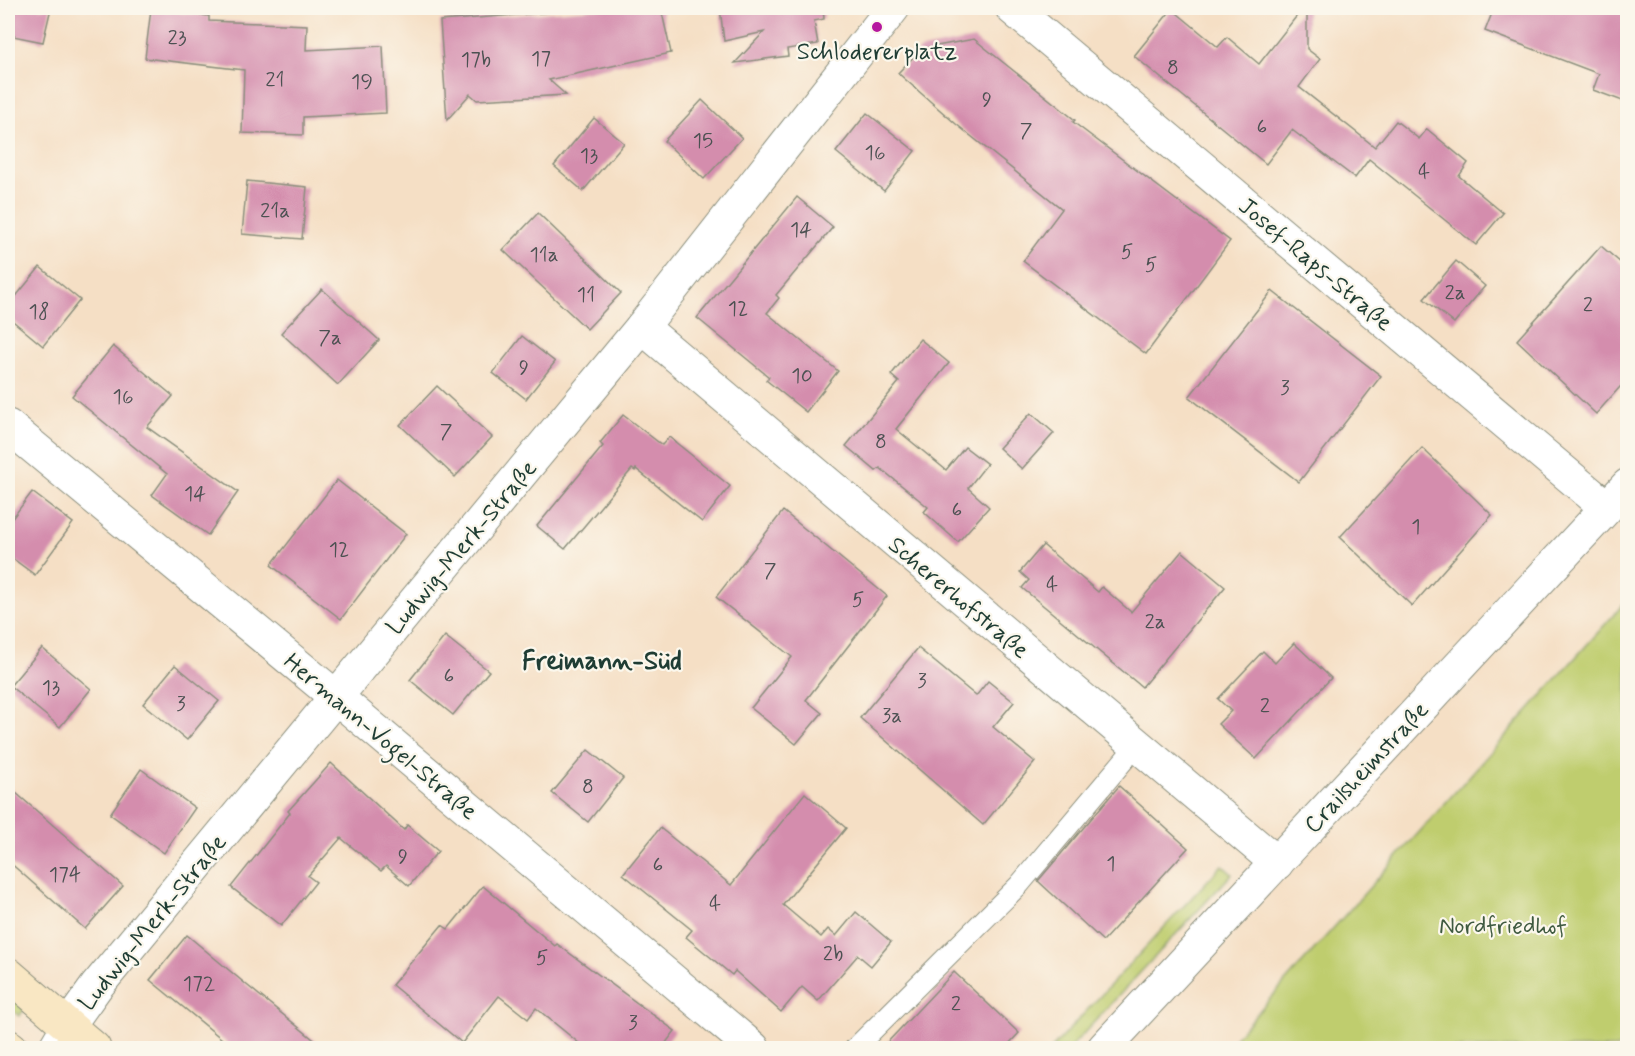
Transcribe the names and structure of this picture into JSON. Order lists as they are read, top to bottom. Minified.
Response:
{"streets":{"street":["Josef-Raps-Straße","Ludwig-Merk-Straße","Schererhofstraße","Hermann-Vogel-Straße","Crailsheimstraße"]},"crossings":[["Josef-Raps-Straße","Crailsheimstraße"],["Ludwig-Merk-Straße","Schererhofstraße"],["Ludwig-Merk-Straße","Hermann-Vogel-Straße"],["Schererhofstraße","Crailsheimstraße"]],"districts":["Freimann-Süd"],"parks":["Nordfriedhof"],"places":["Schlodererplatz"],"house_numbers":["23","17","17b","8","21","19","9","6","7","15","16","13","4","21a","14","5","11a","5","2a","11","2","12","18","7a","9","10","3","16","7","8","14","6","1","12","7","4","5","2a","6","3","13","3","2","3a","8","9","1","6","174","4","2b","5","172","2","3"]}
